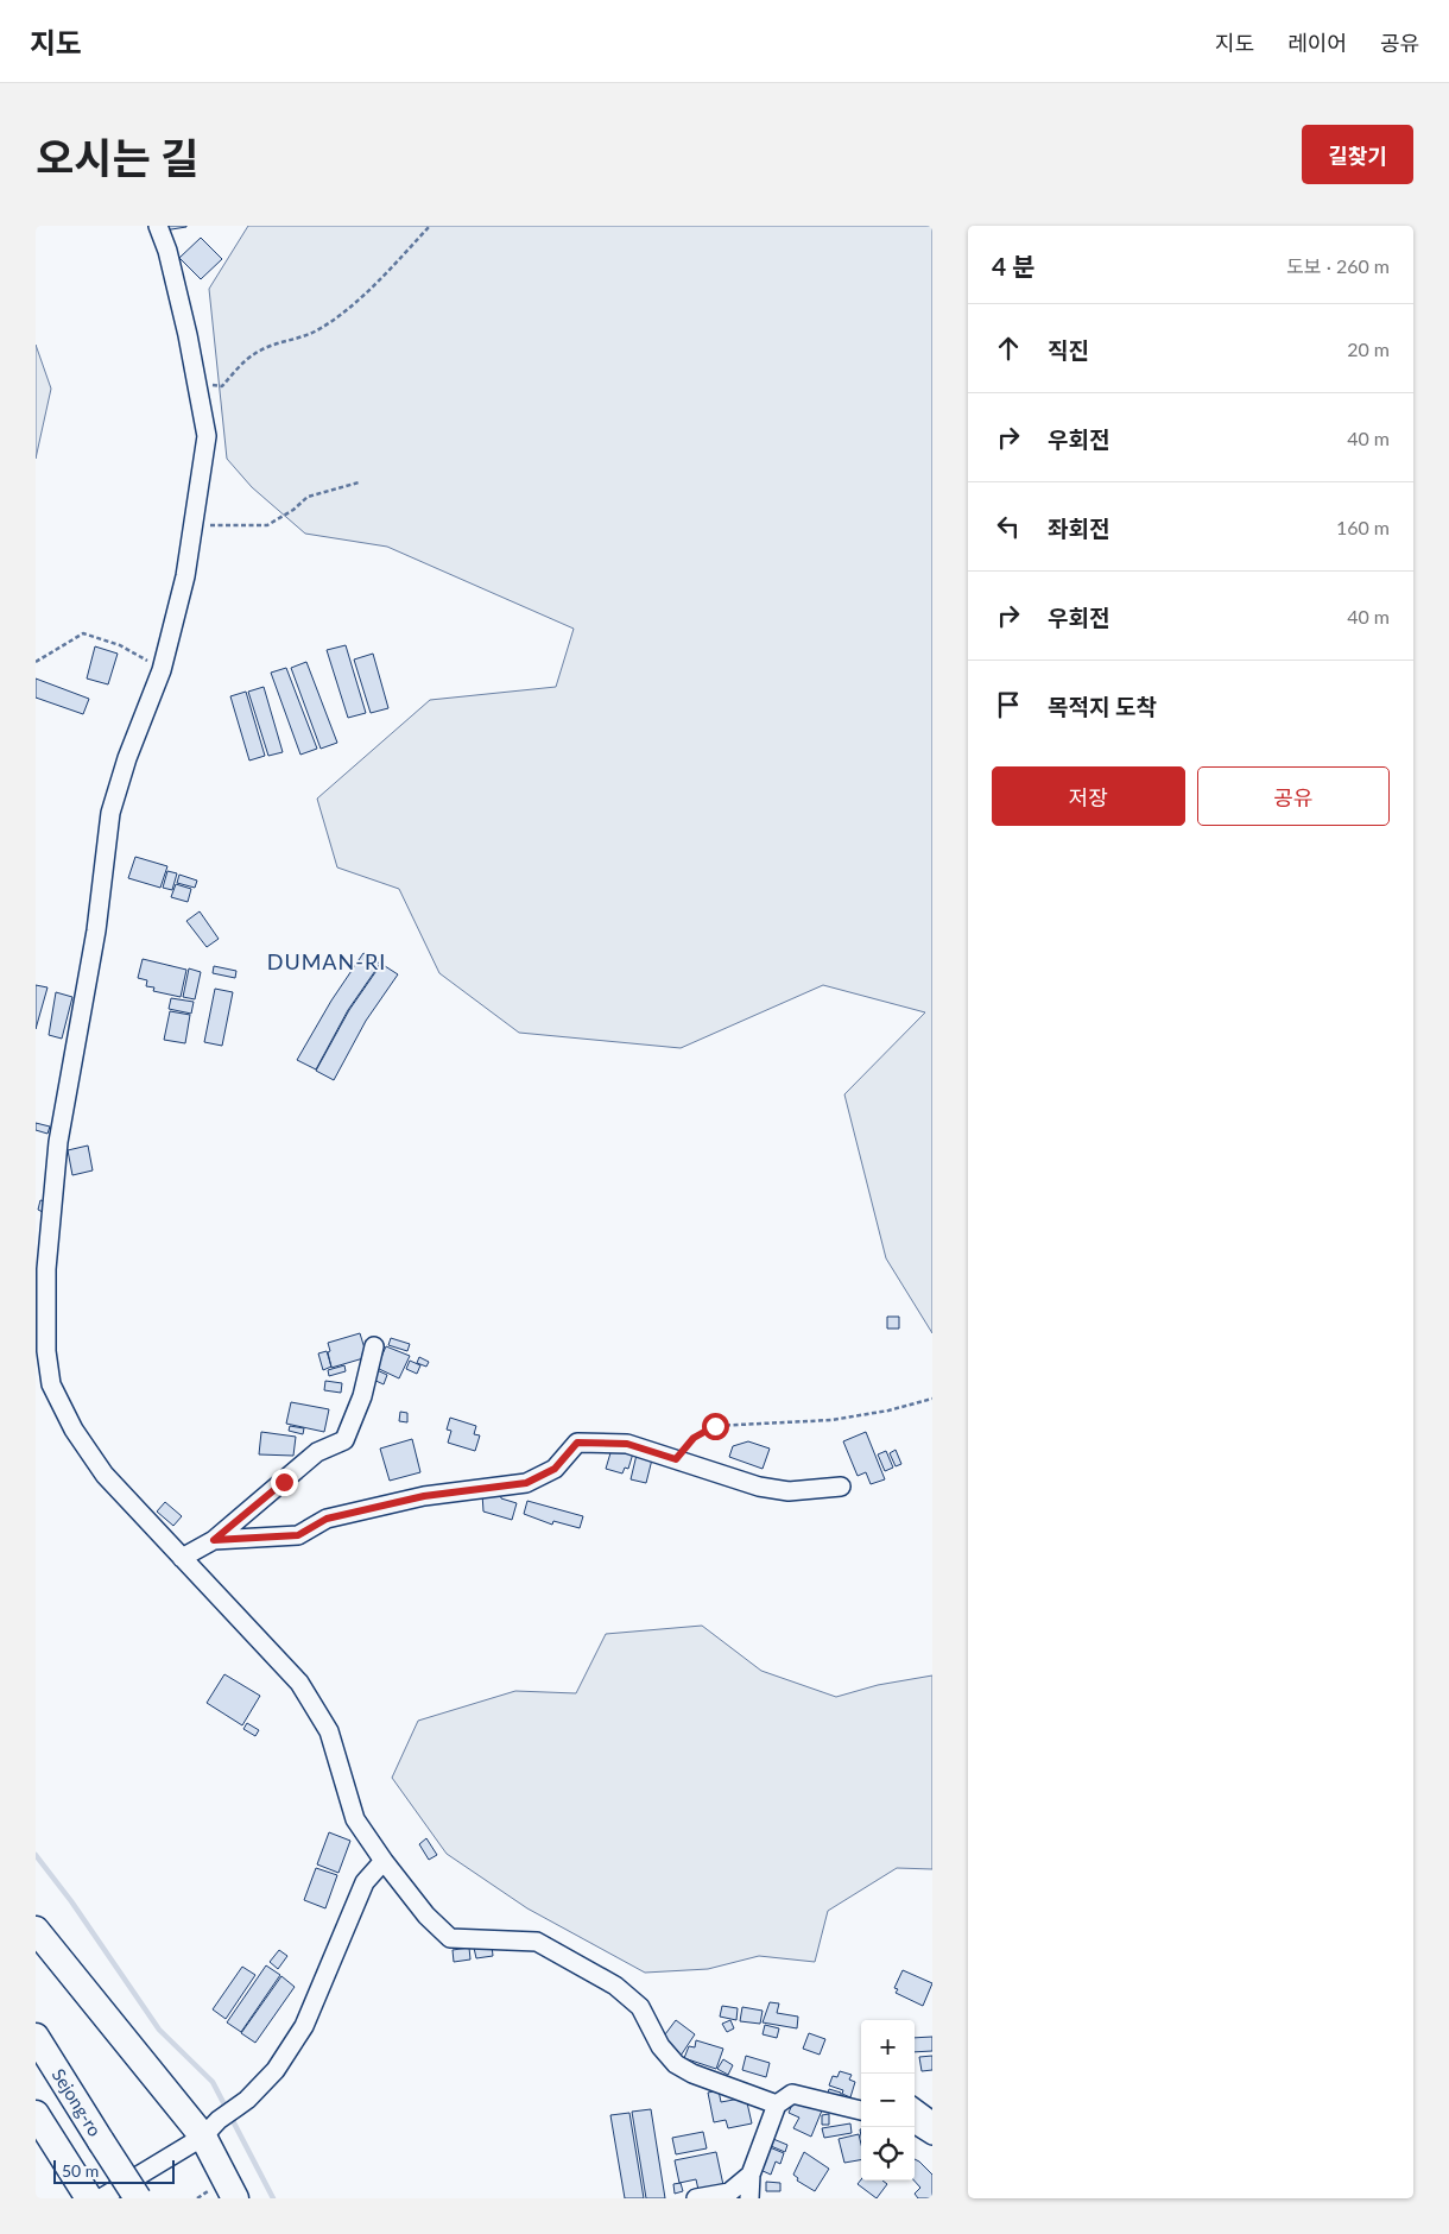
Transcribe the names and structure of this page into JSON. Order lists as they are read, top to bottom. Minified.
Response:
{"streets":{"highway":["Sejong-ro"]},"districts":["DUMAN-RI"],"scale_bar":"50 m","page":{"header":"지도","nav":["지도","레이어","공유"],"title":"오시는 길","buttons":["길찾기",["저장","공유"]],"heading":["4 분","도보 · 260 m"],"list":[["직진","20 m"],["우회전","40 m"],["좌회전","160 m"],["우회전","40 m"],"목적지 도착"],"map_buttons":["+","−"],"scale":"50 m"}}
